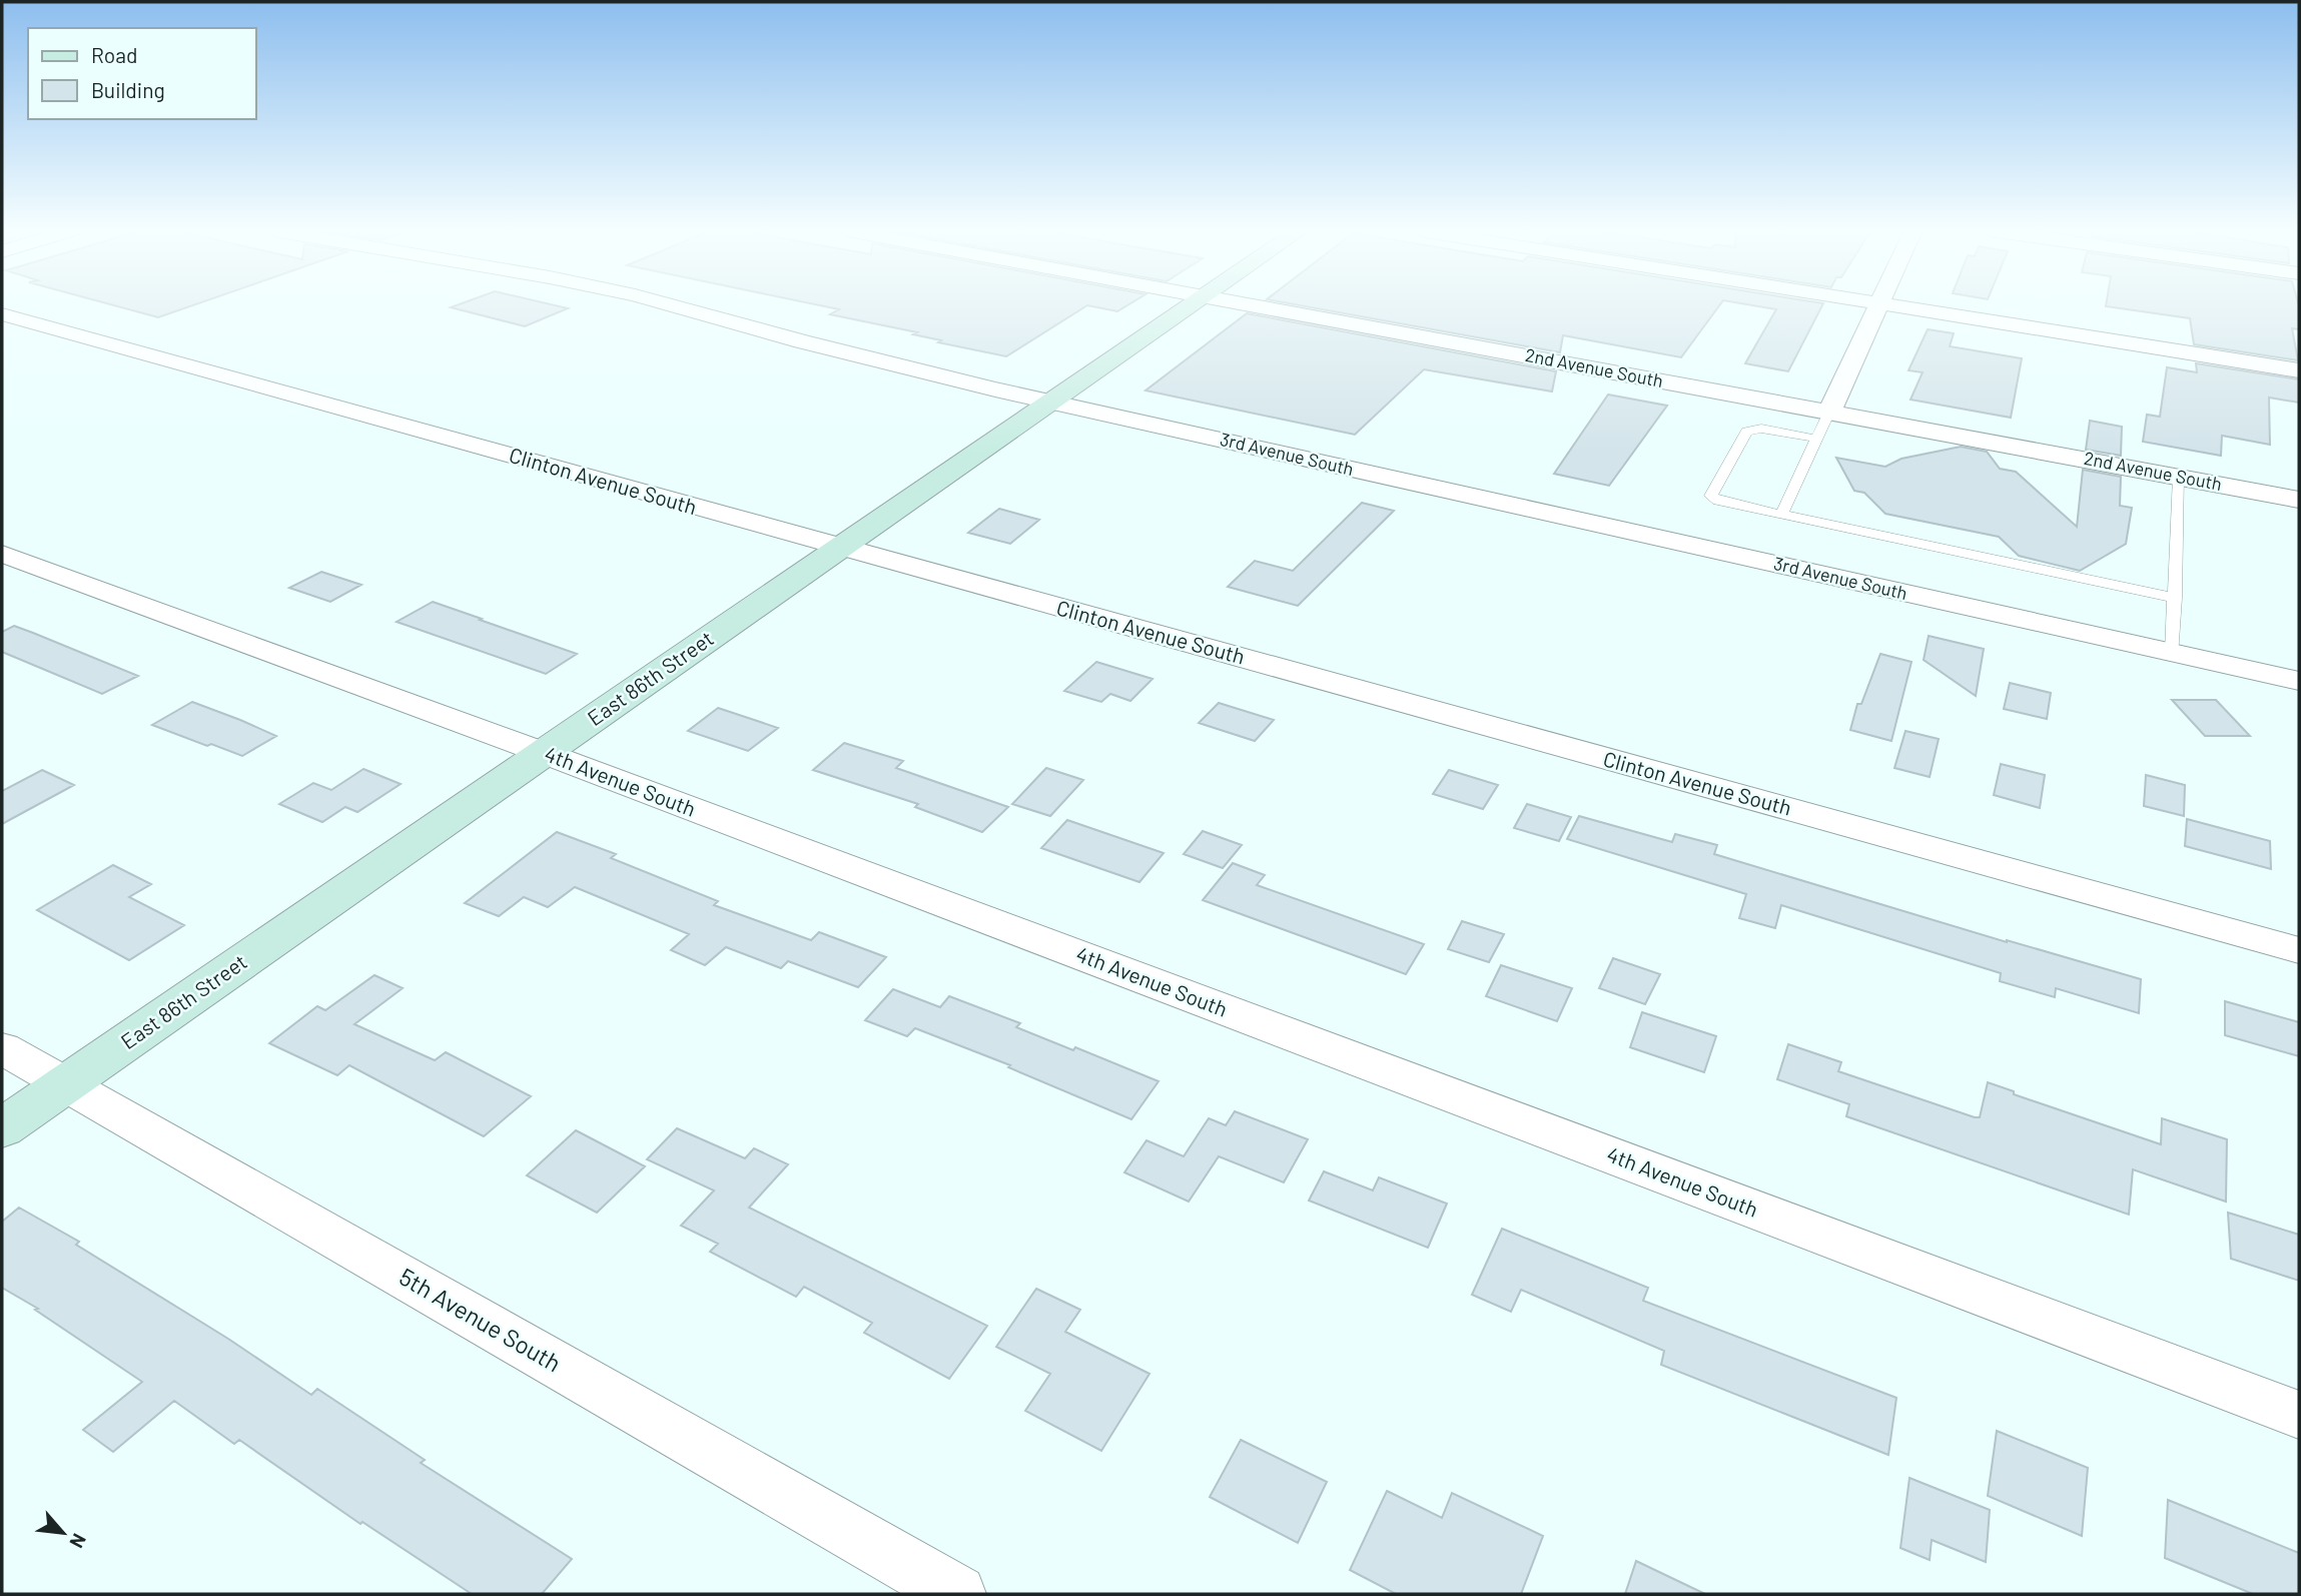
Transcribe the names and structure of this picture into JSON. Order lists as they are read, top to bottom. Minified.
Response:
{"streets":{"street":["2nd Avenue South","3rd Avenue South","Clinton Avenue South","East 86th Street","4th Avenue South","5th Avenue South"]},"crossings":[["3rd Avenue South","East 86th Street"],["Clinton Avenue South","East 86th Street"],["East 86th Street","4th Avenue South"],["East 86th Street","5th Avenue South"]],"legend":["Road","Building"],"north":"bottom right"}
